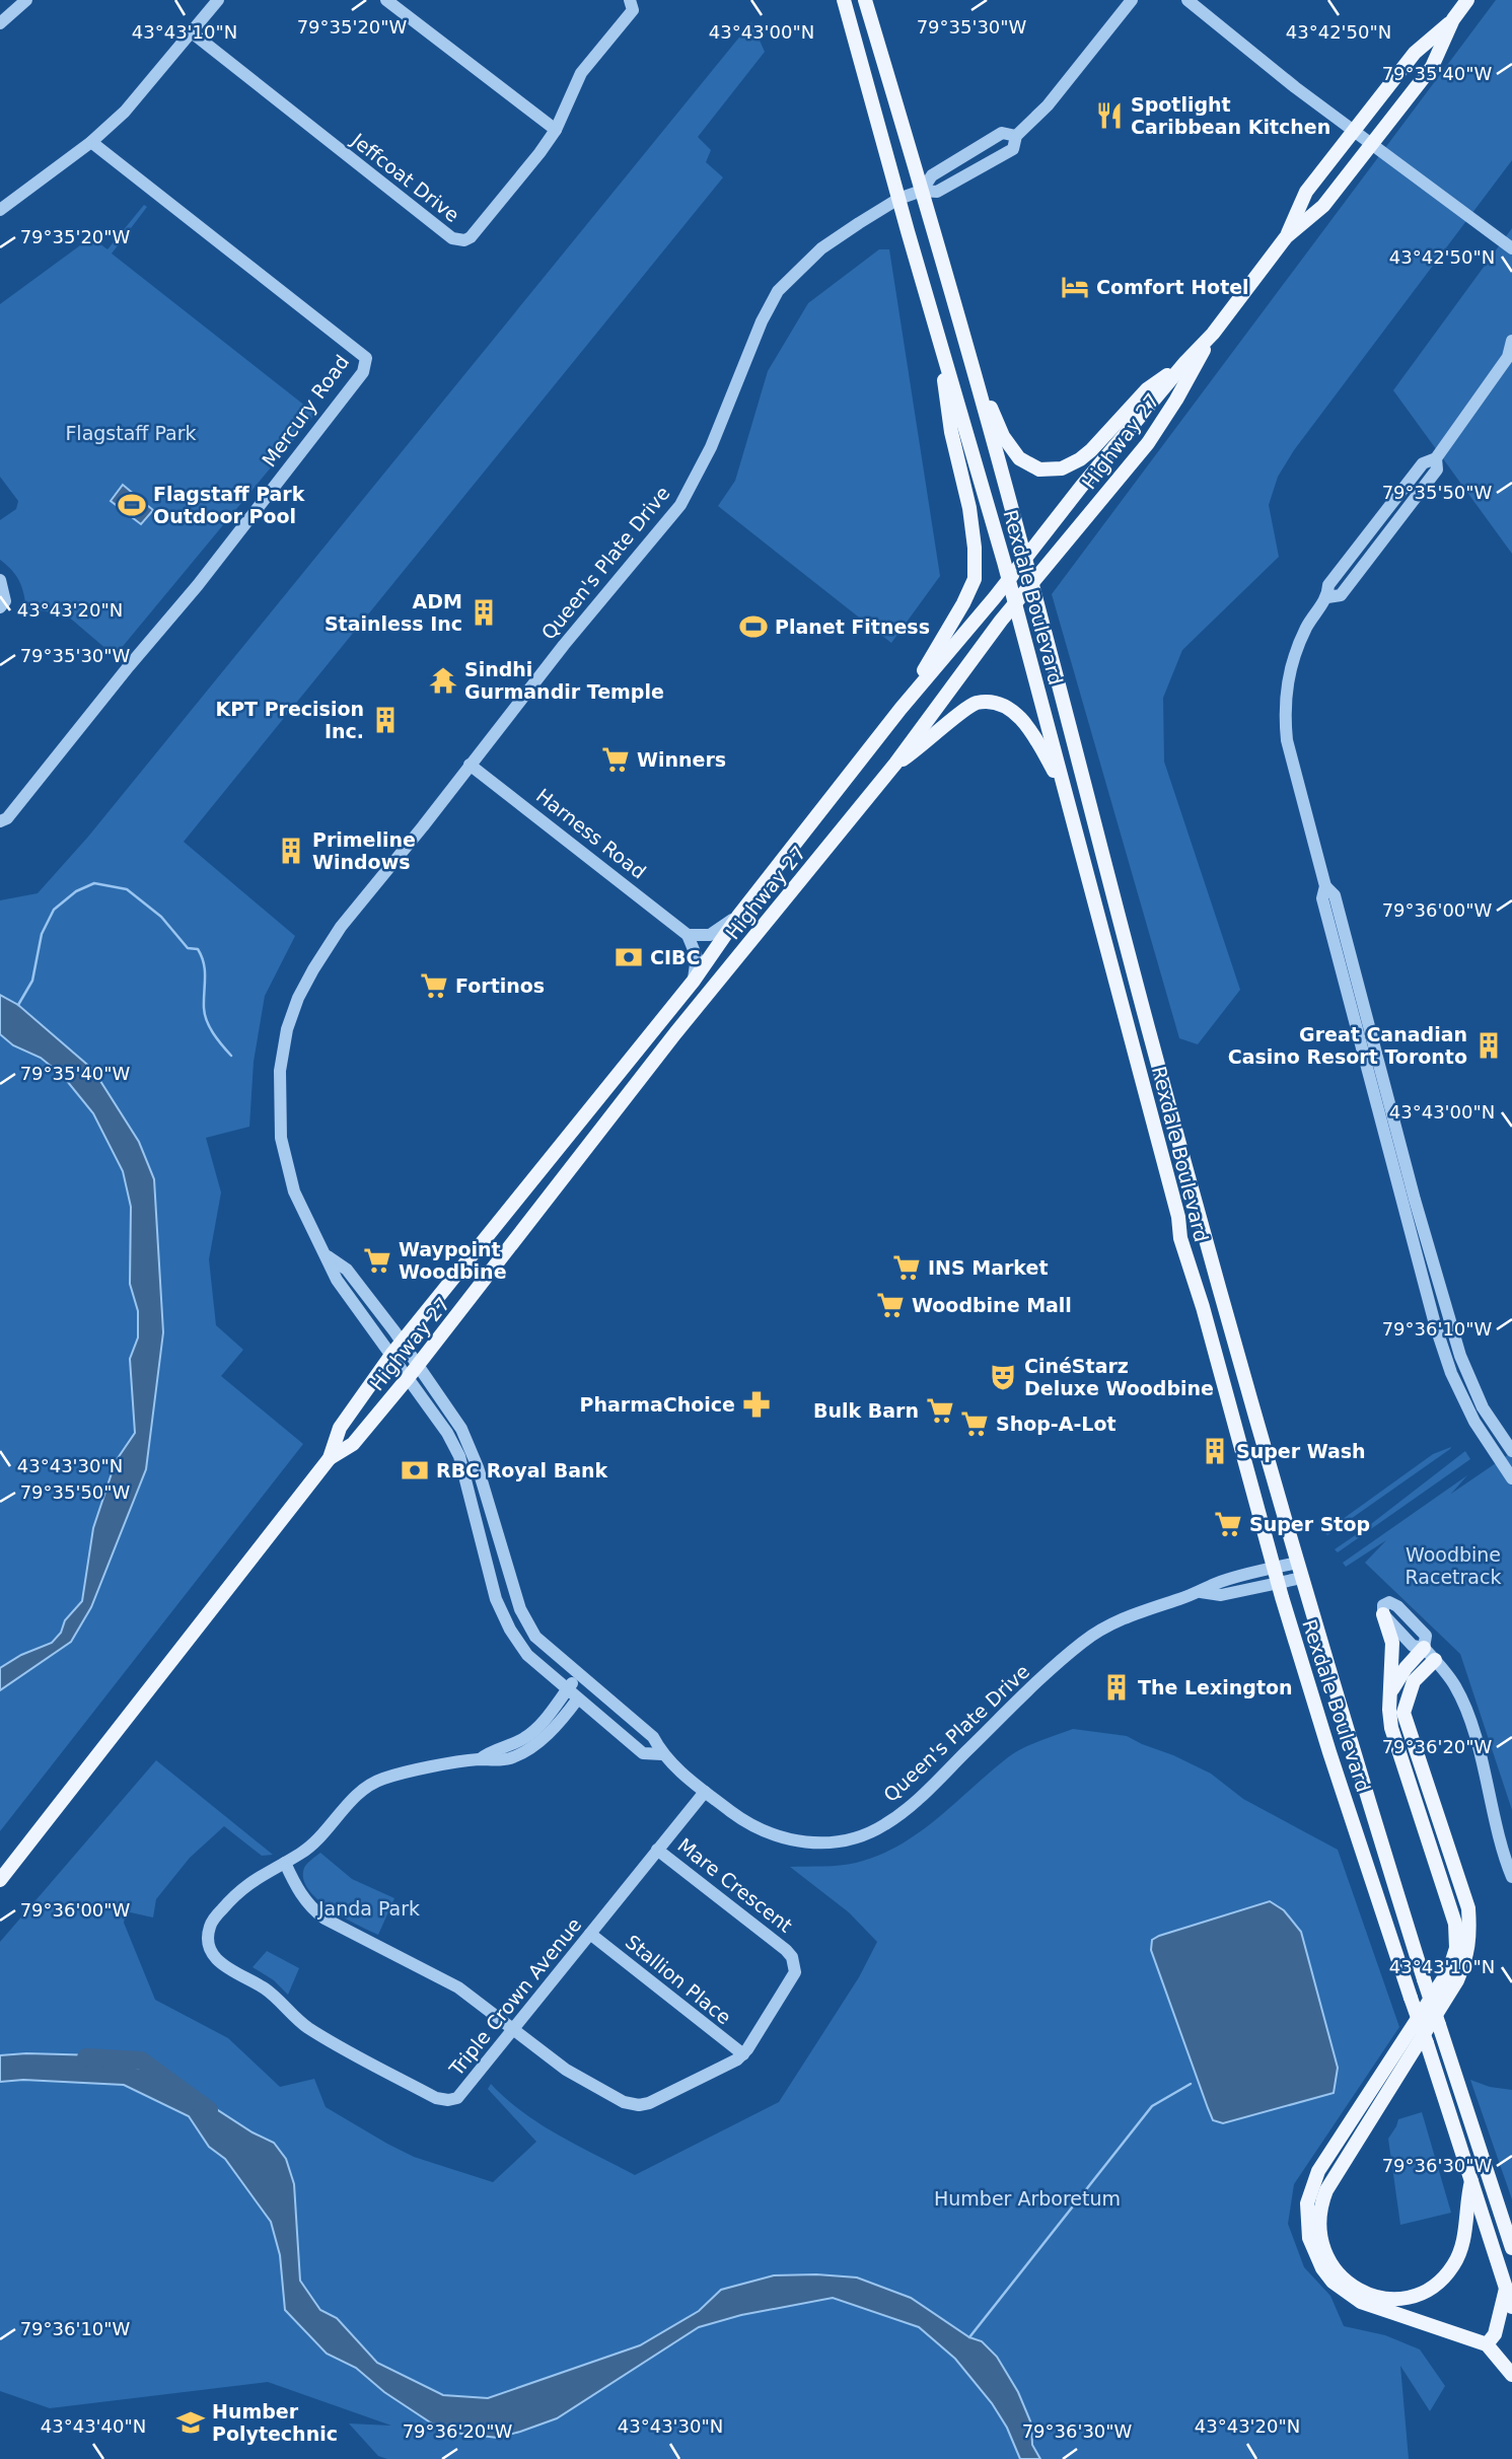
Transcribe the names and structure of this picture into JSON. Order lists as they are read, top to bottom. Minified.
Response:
{"streets":{"main road":["Highway 27","Rexdale Boulevard"],"street":["Jeffcoat Drive","Mercury Road","Queen's Plate Drive","Harness Road","Mare Crescent","Stallion Place","Triple Crown Avenue"]},"crossings":[["Highway 27","Queen's Plate Drive"],["Highway 27","Rexdale Boulevard"],["Queen's Plate Drive","Rexdale Boulevard"],["Queen's Plate Drive","Harness Road"],["Queen's Plate Drive","Triple Crown Avenue"],["Mare Crescent","Stallion Place"],["Mare Crescent","Triple Crown Avenue"],["Stallion Place","Triple Crown Avenue"]],"parks":["Flagstaff Park","Woodbine Racetrack","Janda Park","Humber Arboretum"],"places":{"restaurant":["Spotlight Caribbean Kitchen"],"hotel":["Comfort Hotel"],"sports":["Flagstaff Park Outdoor Pool","Planet Fitness"],"building":["ADM Stainless Inc","KPT Precision Inc.","Primeline Windows","Great Canadian Casino Resort Toronto","Super Wash","The Lexington"],"temple":["Sindhi Gurmandir Temple"],"supermarket":["Winners","Fortinos","Waypoint Woodbine","INS Market","Woodbine Mall","Bulk Barn","Shop-A-Lot","Super Stop"],"bank":["CIBC","RBC Royal Bank"],"theatre":["CinéStarz Deluxe Woodbine"],"pharmacy":["PharmaChoice"],"school or university":["Humber Polytechnic"]},"coordinates":["79°35'20\"W","79°35'30\"W","43°43'10\"N","43°43'00\"N","43°42'50\"N","79°35'40\"W","79°35'50\"W","43°43'20\"N","79°36'00\"W","79°36'10\"W","43°43'30\"N","79°36'20\"W","79°36'30\"W","43°43'40\"N"]}
